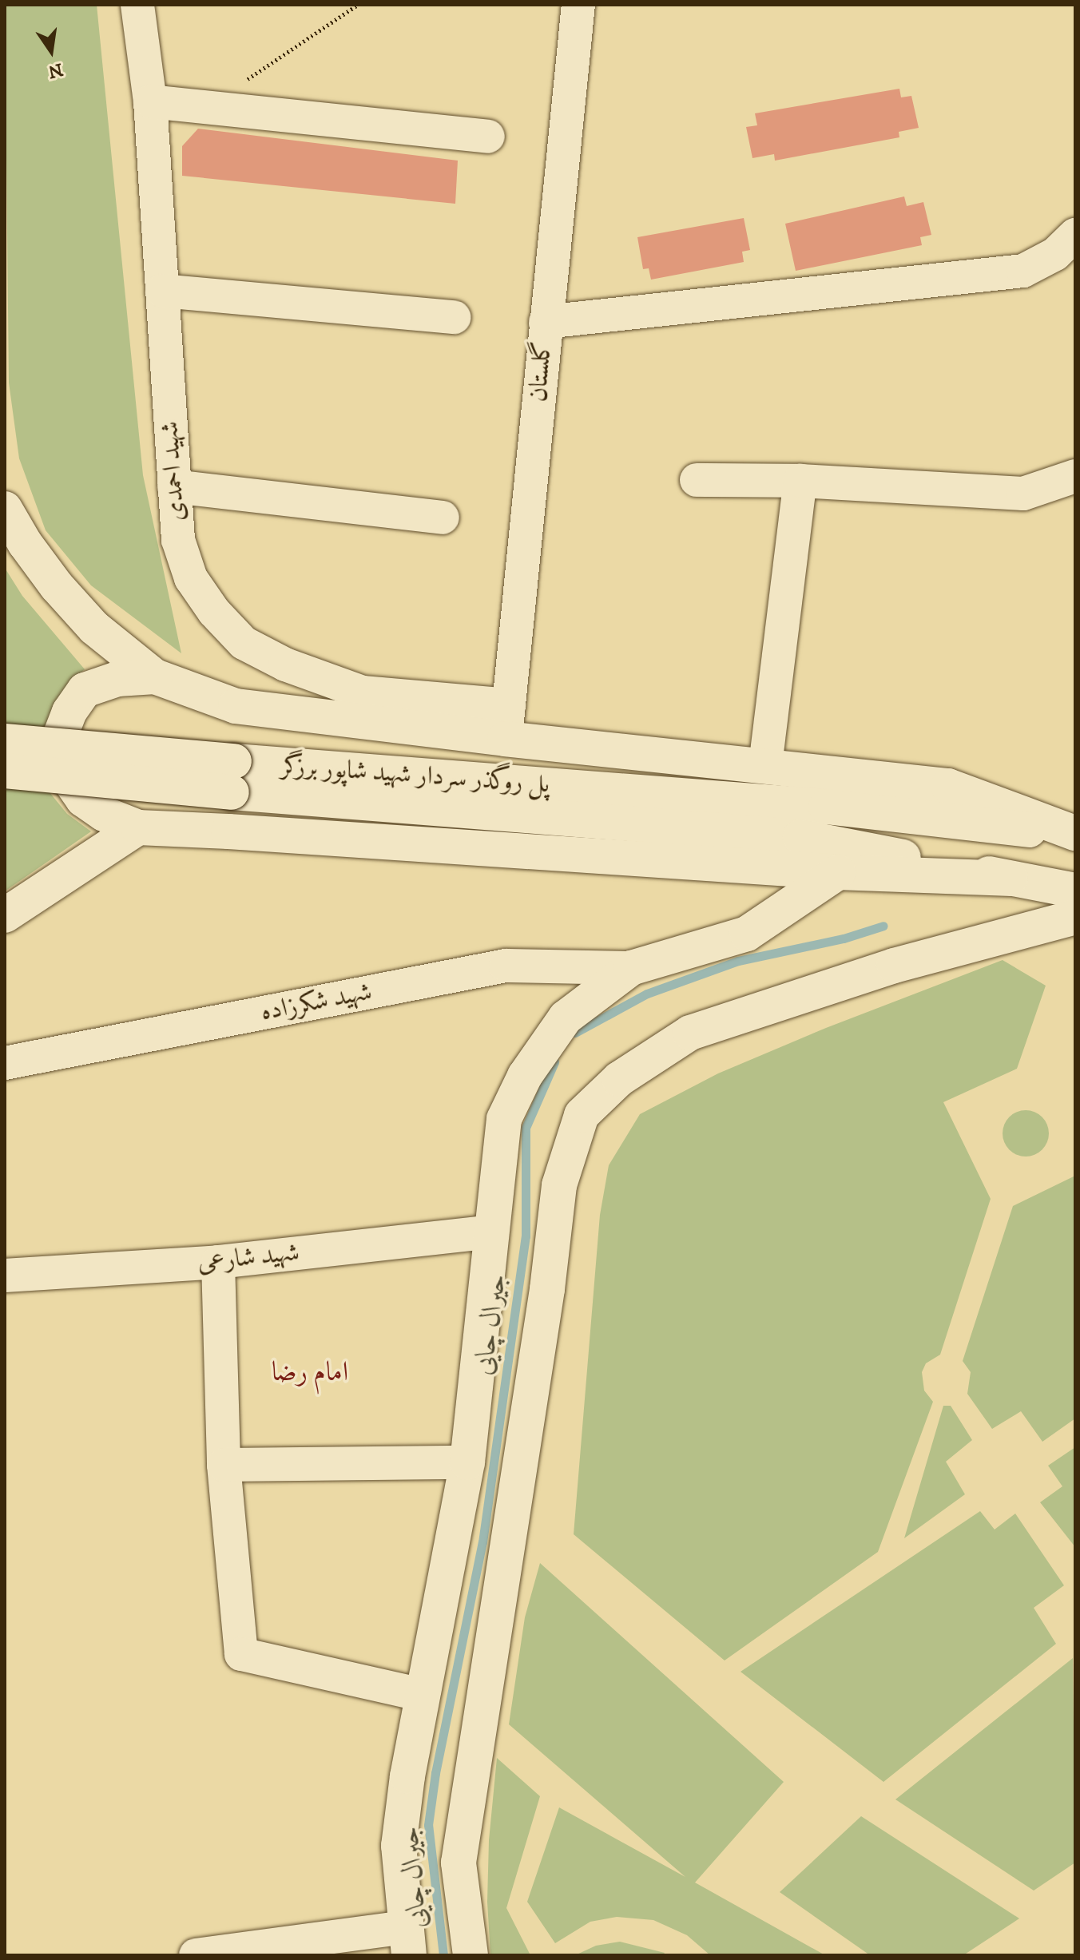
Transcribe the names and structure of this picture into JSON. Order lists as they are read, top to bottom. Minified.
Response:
{"streets":{"main road":["پل روگذر سردار شهید شاپور برزگر"],"street":["گلستان","شهید احمدی","شهید شکرزاده","شهید شارعی"]},"crossings":[["گلستان","شهید احمدی"]],"districts":["امام رضا"],"water":["جیرال چایی"],"north":"bottom"}
